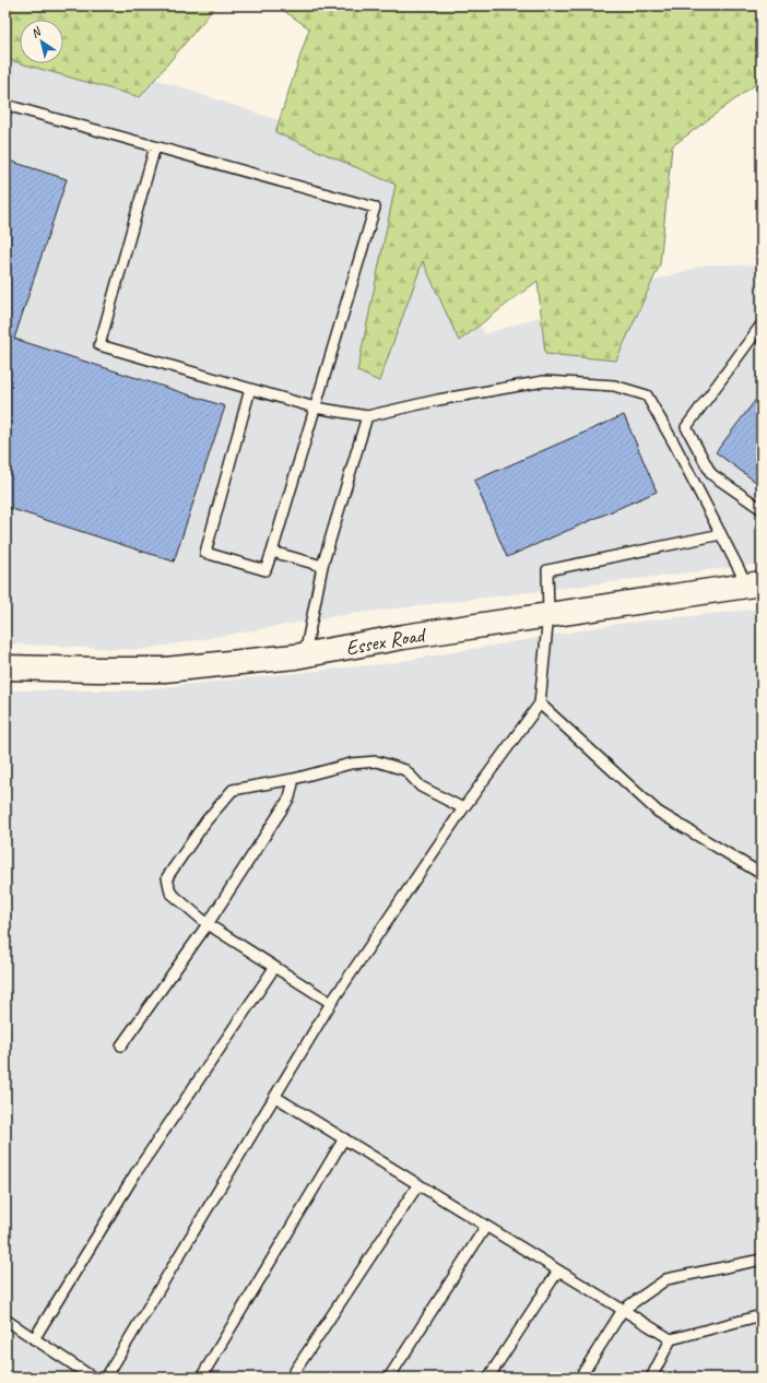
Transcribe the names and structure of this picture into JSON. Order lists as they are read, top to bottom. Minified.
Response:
{"streets":{"street":["Essex Road"]},"north":"top left"}
